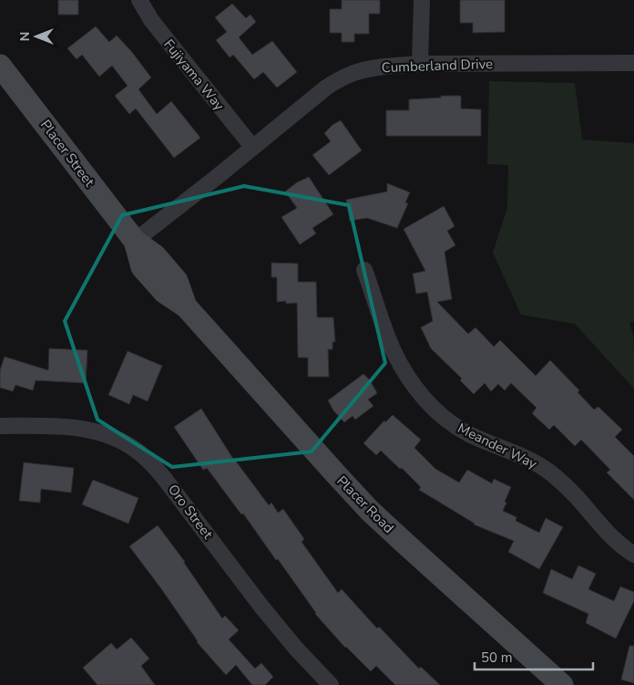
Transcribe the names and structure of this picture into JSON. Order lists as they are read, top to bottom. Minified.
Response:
{"streets":{"main road":["Placer Street","Placer Road"],"street":["Cumberland Drive","Fujiyama Way","Meander Way","Oro Street"]},"crossings":[["Cumberland Drive","Fujiyama Way"],["Cumberland Drive","Placer Street"],["Cumberland Drive","Placer Road"],["Placer Street","Placer Road"]],"scale_bar":"50 m","north":"left"}
